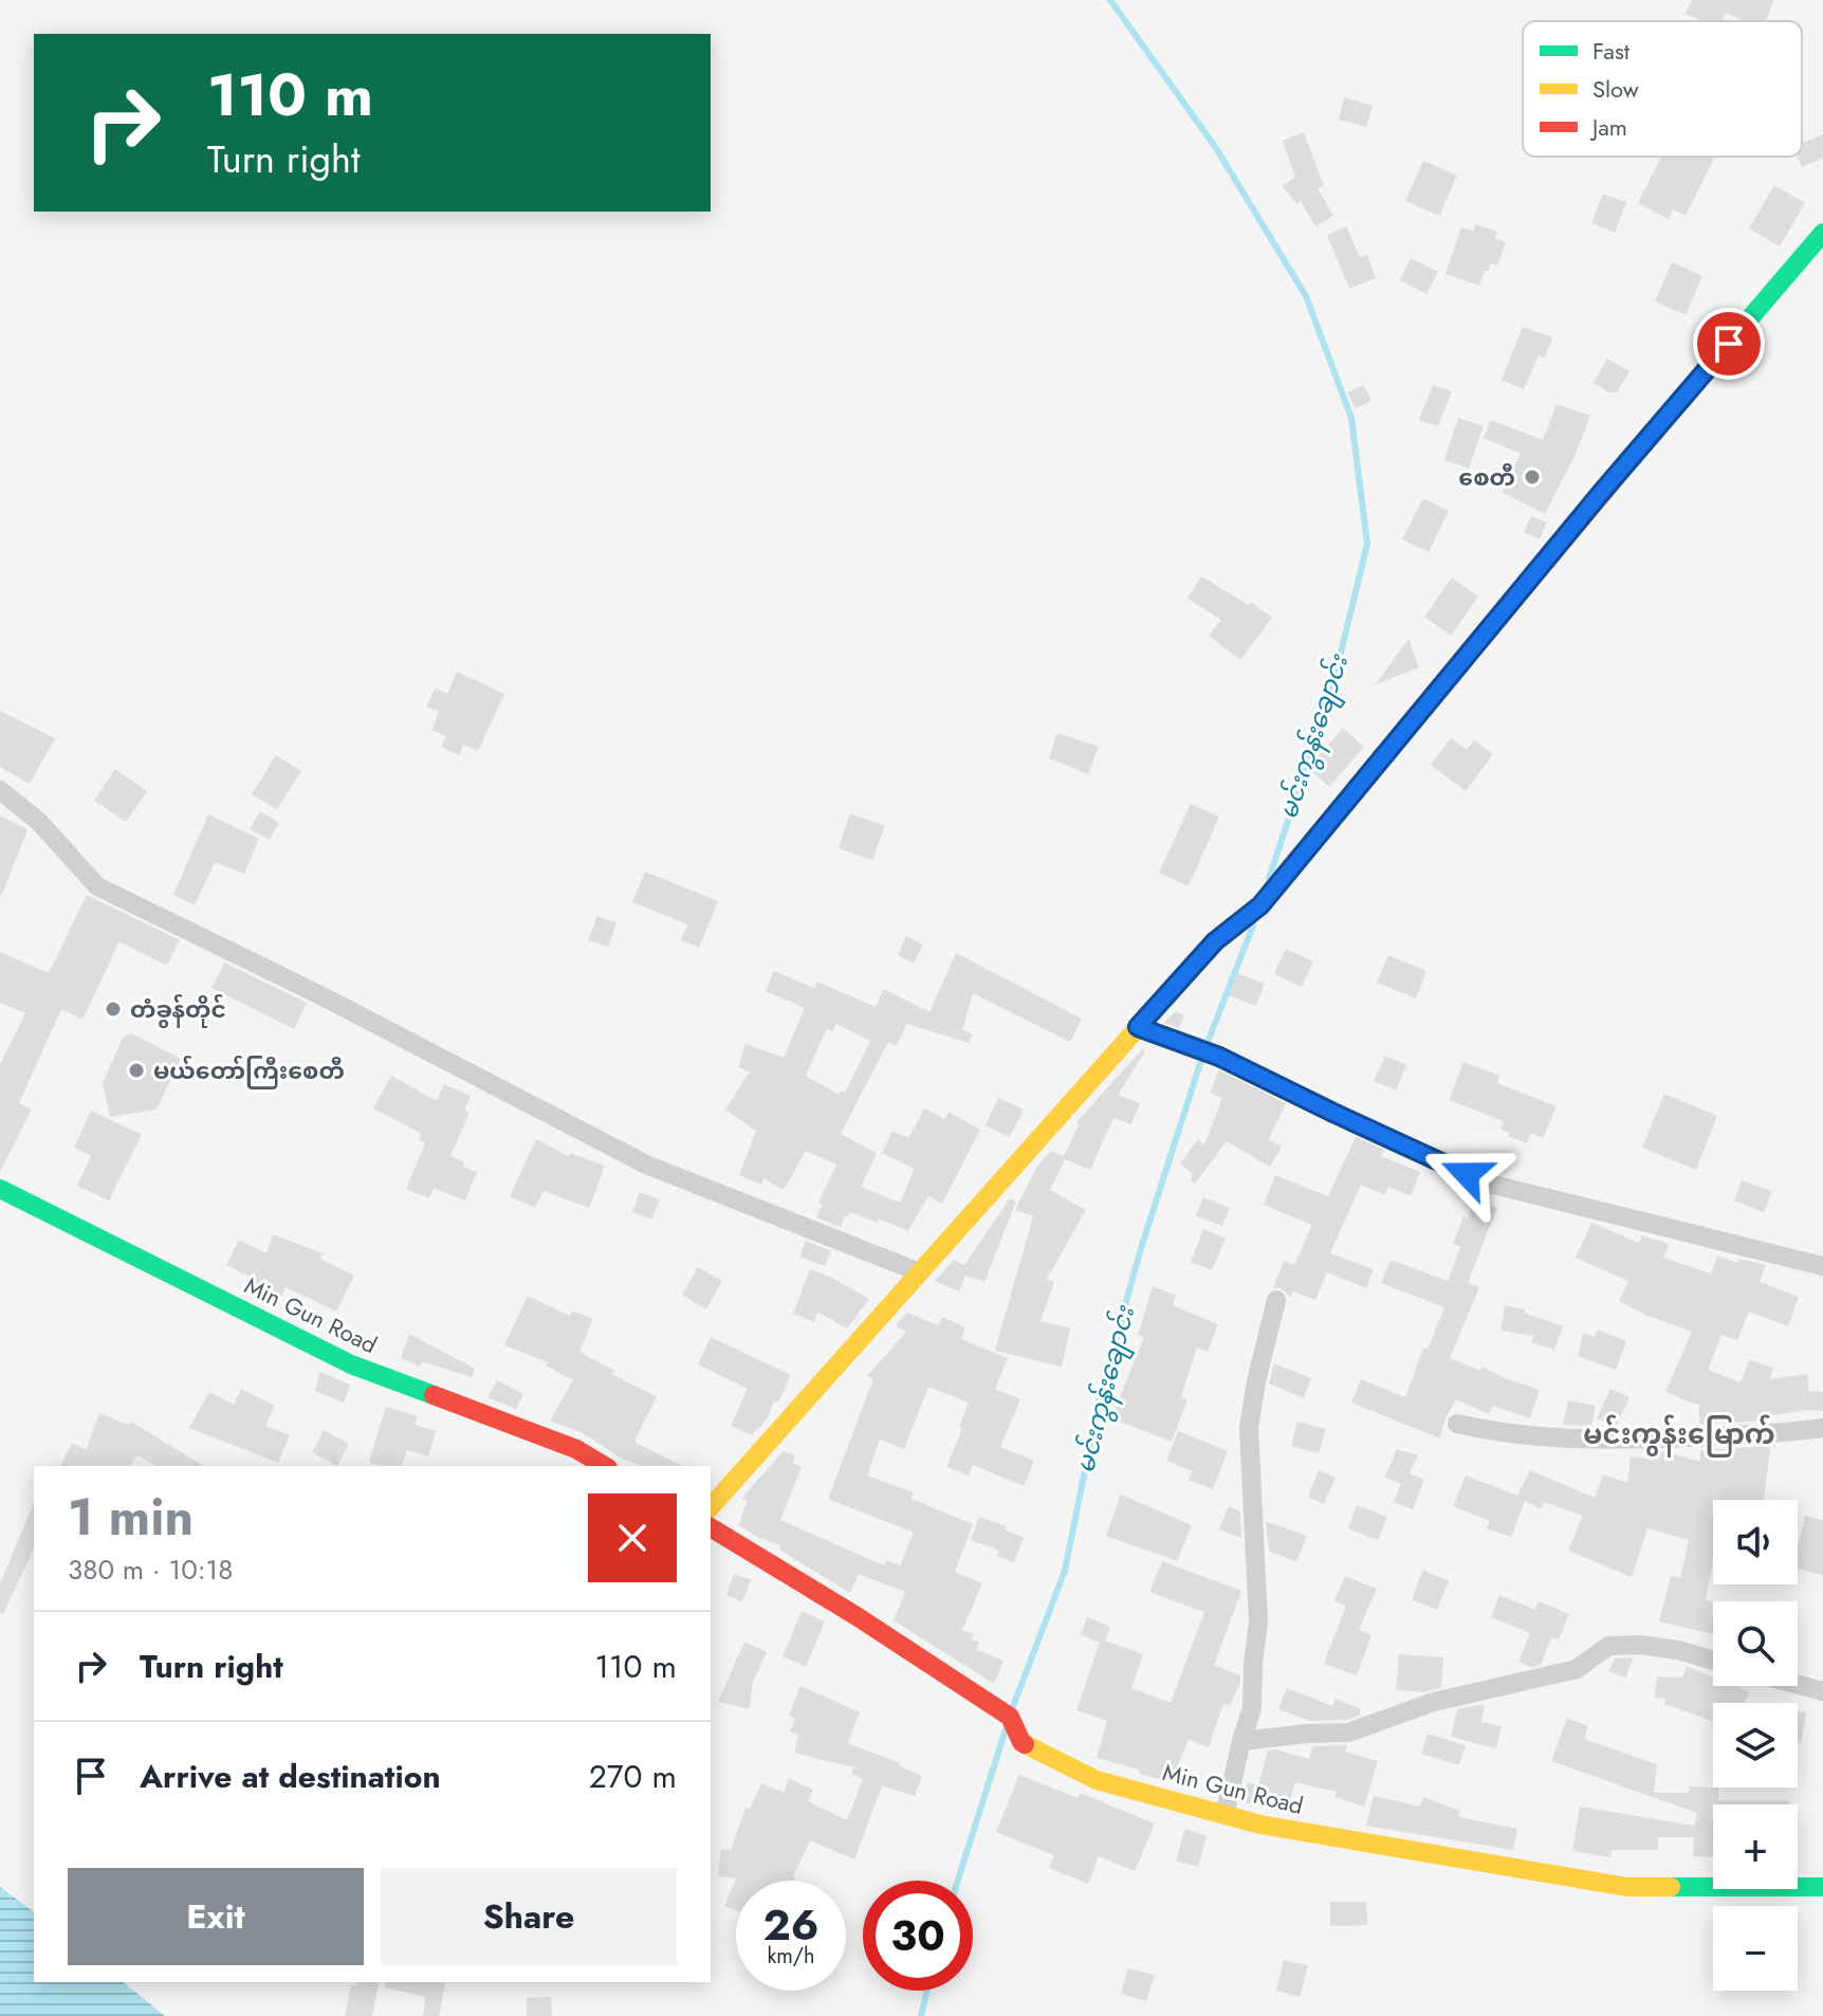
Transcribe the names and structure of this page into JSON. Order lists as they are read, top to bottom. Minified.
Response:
{"streets":{"street":["Min Gun Road"]},"districts":["မင်းကွန်းမြောက်"],"water":["မင်းကွန်းချောင်း"],"places":["စေတီ","တံခွန်တိုင်","မယ်တော်ကြီးစေတီ"],"legend":["Fast","Slow","Jam"],"page":{"turn":["110 m","Turn right"],"heading":["1 min","380 m · 10:18"],"map_buttons":["+","−"],"list":[{"name":"Turn right","value":"110 m"},{"name":"Arrive at destination","value":"270 m"}],"buttons":["Exit","Share"],"speed":"26 km/h","limit":"30"}}
